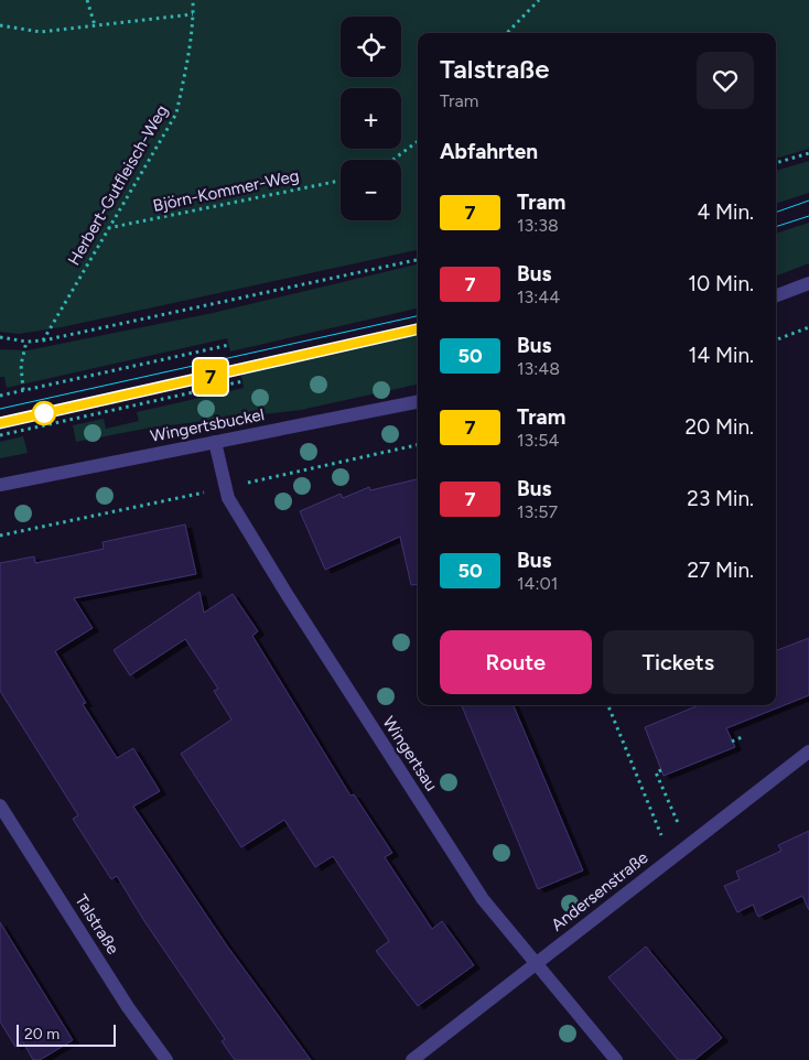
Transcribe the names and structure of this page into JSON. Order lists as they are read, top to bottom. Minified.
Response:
{"streets":{"street":["Wingertsbuckel","Wingertsau","Andersenstraße","Talstraße"],"path":["Herbert-Gutfleisch-Weg","Björn-Kommer-Weg"]},"crossings":[["Herbert-Gutfleisch-Weg","Björn-Kommer-Weg"],["Wingertsbuckel","Wingertsau"],["Wingertsau","Andersenstraße"]],"lines":["tram line 7"],"scale_bar":"20 m","page":{"on_map":"7","map_buttons":["+","−"],"heading":[["Talstraße","Tram"],"Abfahrten"],"list":[{"mark":"7","name":"Tram","note":"13:38","value":"4 Min."},{"mark":"7","name":"Bus","note":"13:44","value":"10 Min."},{"mark":"50","name":"Bus","note":"13:48","value":"14 Min."},{"mark":"7","name":"Tram","note":"13:54","value":"20 Min."},{"mark":"7","name":"Bus","note":"13:57","value":"23 Min."},{"mark":"50","name":"Bus","note":"14:01","value":"27 Min."}],"buttons":["Route","Tickets"],"scale":"20 m"}}
